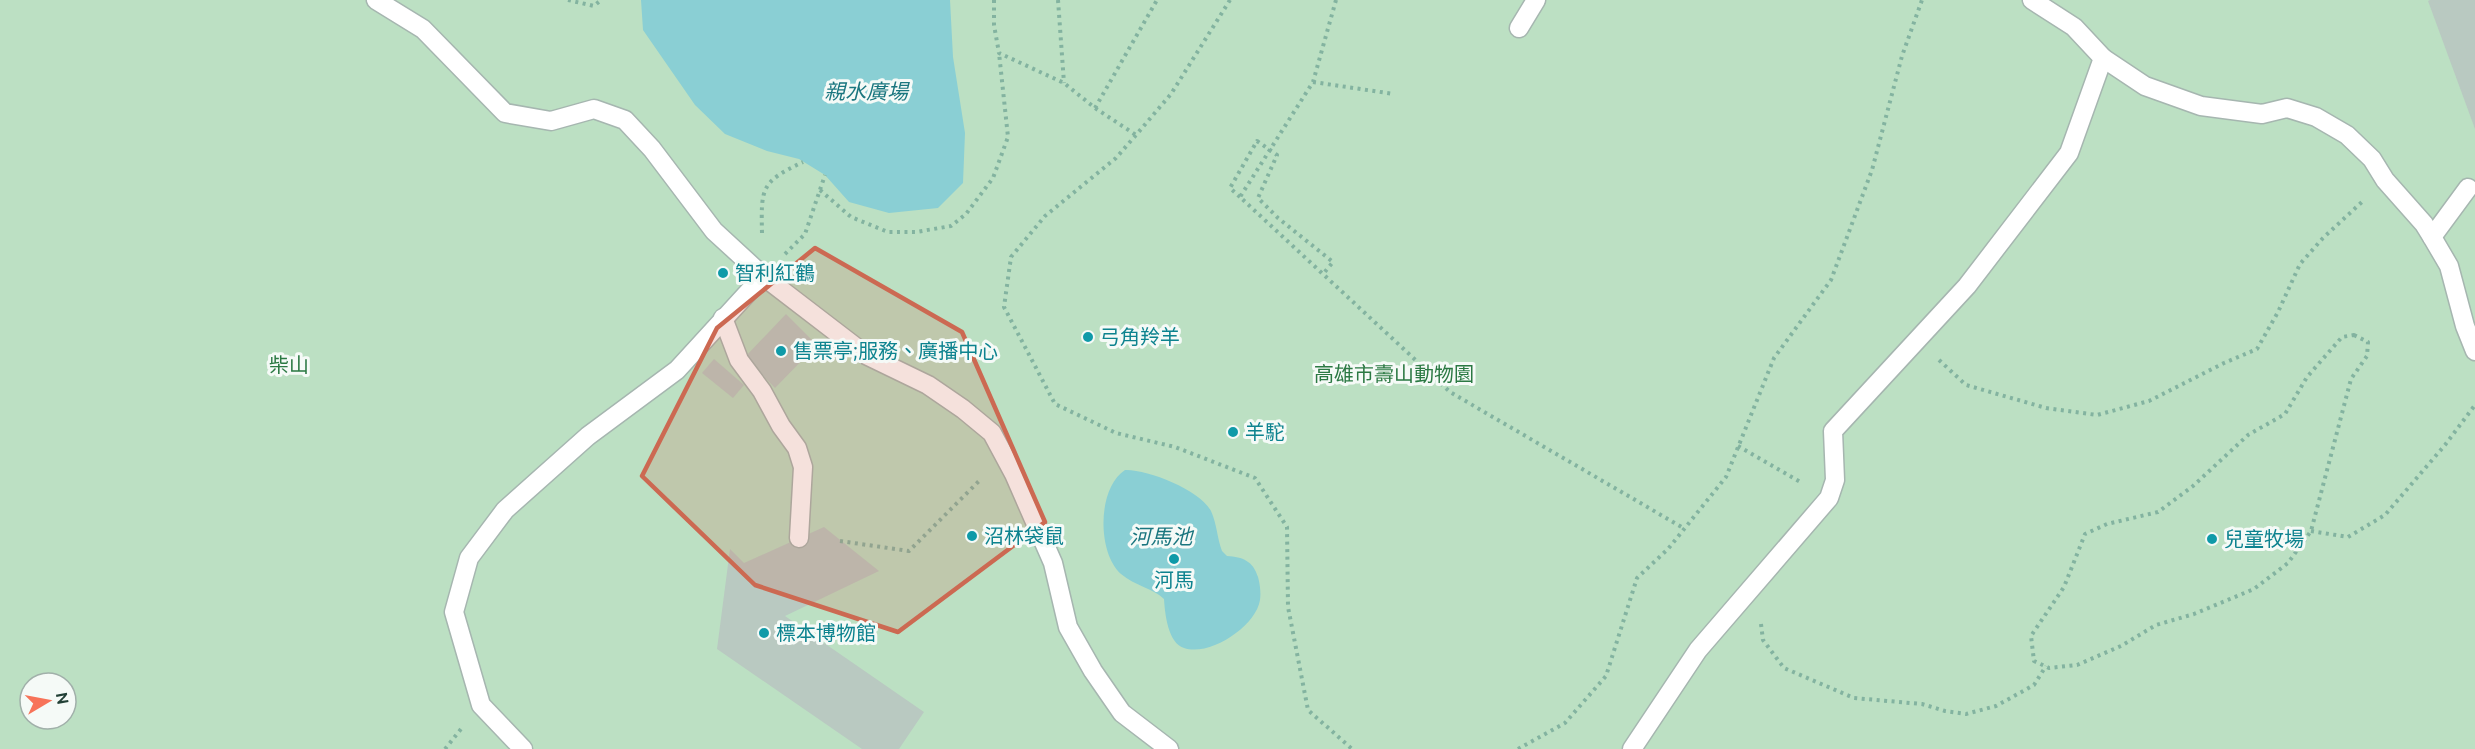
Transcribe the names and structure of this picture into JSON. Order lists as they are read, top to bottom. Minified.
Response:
{"water":["親水廣場","河馬池"],"parks":["柴山","高雄市壽山動物園"],"places":["智利紅鶴","弓角羚羊","售票亭;服務、廣播中心","羊駝","沼林袋鼠","兒童牧場","河馬","標本博物館"],"north":"right"}
